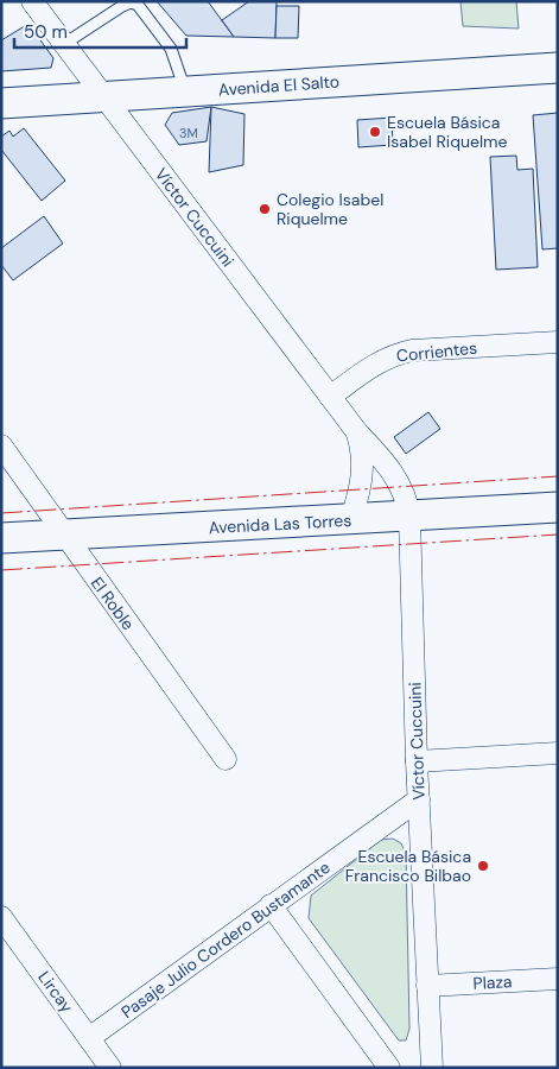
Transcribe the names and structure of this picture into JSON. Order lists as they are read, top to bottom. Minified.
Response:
{"streets":{"street":["Avenida El Salto","Víctor Cuccuini","Corrientes","Avenida Las Torres","El Roble","Pasaje Julio Cordero Bustamante","Plaza","Lircay"]},"crossings":[["Avenida El Salto","Víctor Cuccuini"],["Víctor Cuccuini","Corrientes"],["Víctor Cuccuini","Avenida Las Torres"],["Víctor Cuccuini","Pasaje Julio Cordero Bustamante"],["Víctor Cuccuini","Plaza"],["Avenida Las Torres","El Roble"],["Pasaje Julio Cordero Bustamante","Lircay"]],"places":["Escuela Básica Isabel Riquelme","Colegio Isabel Riquelme","Escuela Básica Francisco Bilbao"],"house_numbers":["3M"],"scale_bar":"50 m"}
